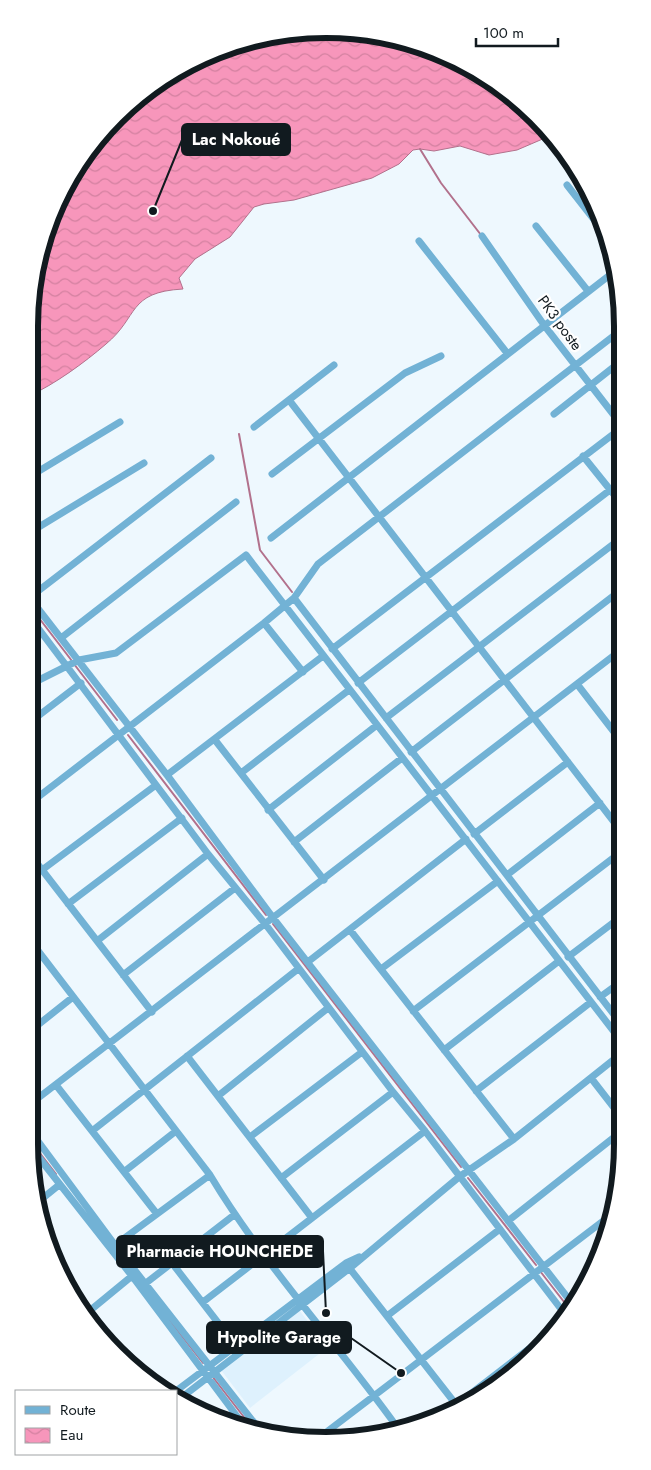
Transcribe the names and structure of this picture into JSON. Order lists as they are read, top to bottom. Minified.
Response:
{"streets":{"street":["PK3 poste"]},"places":["Lac Nokoué","Pharmacie HOUNCHEDE","Hypolite Garage"],"legend":["Route","Eau"],"scale_bar":"100 m"}
